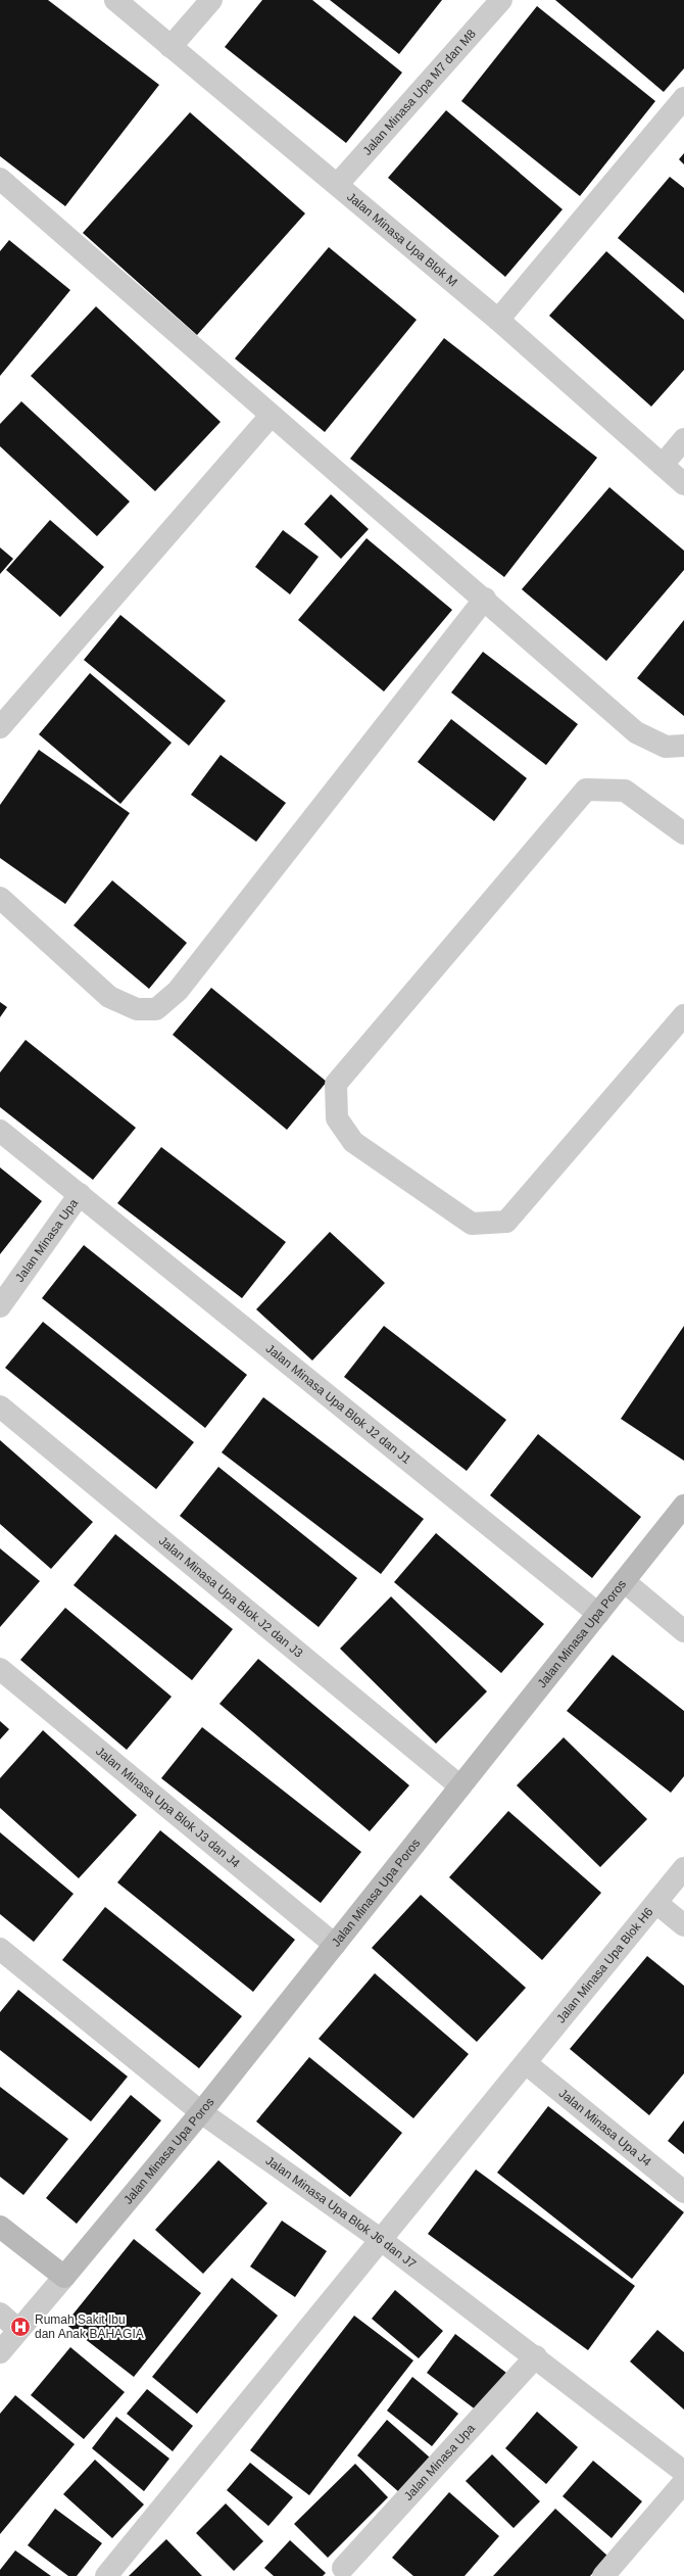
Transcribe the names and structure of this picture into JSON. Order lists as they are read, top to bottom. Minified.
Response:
{"streets":{"street":["Jalan Minasa Upa M7 dan M8","Jalan Minasa Upa Blok M","Jalan Minasa Upa","Jalan Minasa Upa Blok J2 dan J1","Jalan Minasa Upa Blok J2 dan J3","Jalan Minasa Upa Poros","Jalan Minasa Upa Blok J3 dan J4","Jalan Minasa Upa Blok H6","Jalan Minasa Upa J4","Jalan Minasa Upa Blok J6 dan J7"]},"crossings":[["Jalan Minasa Upa M7 dan M8","Jalan Minasa Upa Blok M"],["Jalan Minasa Upa","Jalan Minasa Upa Blok J2 dan J1"],["Jalan Minasa Upa","Jalan Minasa Upa Blok J6 dan J7"],["Jalan Minasa Upa Blok J2 dan J1","Jalan Minasa Upa Poros"],["Jalan Minasa Upa Blok J2 dan J3","Jalan Minasa Upa Poros"],["Jalan Minasa Upa Poros","Jalan Minasa Upa Blok J3 dan J4"],["Jalan Minasa Upa Poros","Jalan Minasa Upa Blok J6 dan J7"],["Jalan Minasa Upa Blok H6","Jalan Minasa Upa J4"],["Jalan Minasa Upa Blok H6","Jalan Minasa Upa Blok J6 dan J7"]],"places":{"hospital":["Rumah Sakit Ibu dan Anak BAHAGIA"]}}
